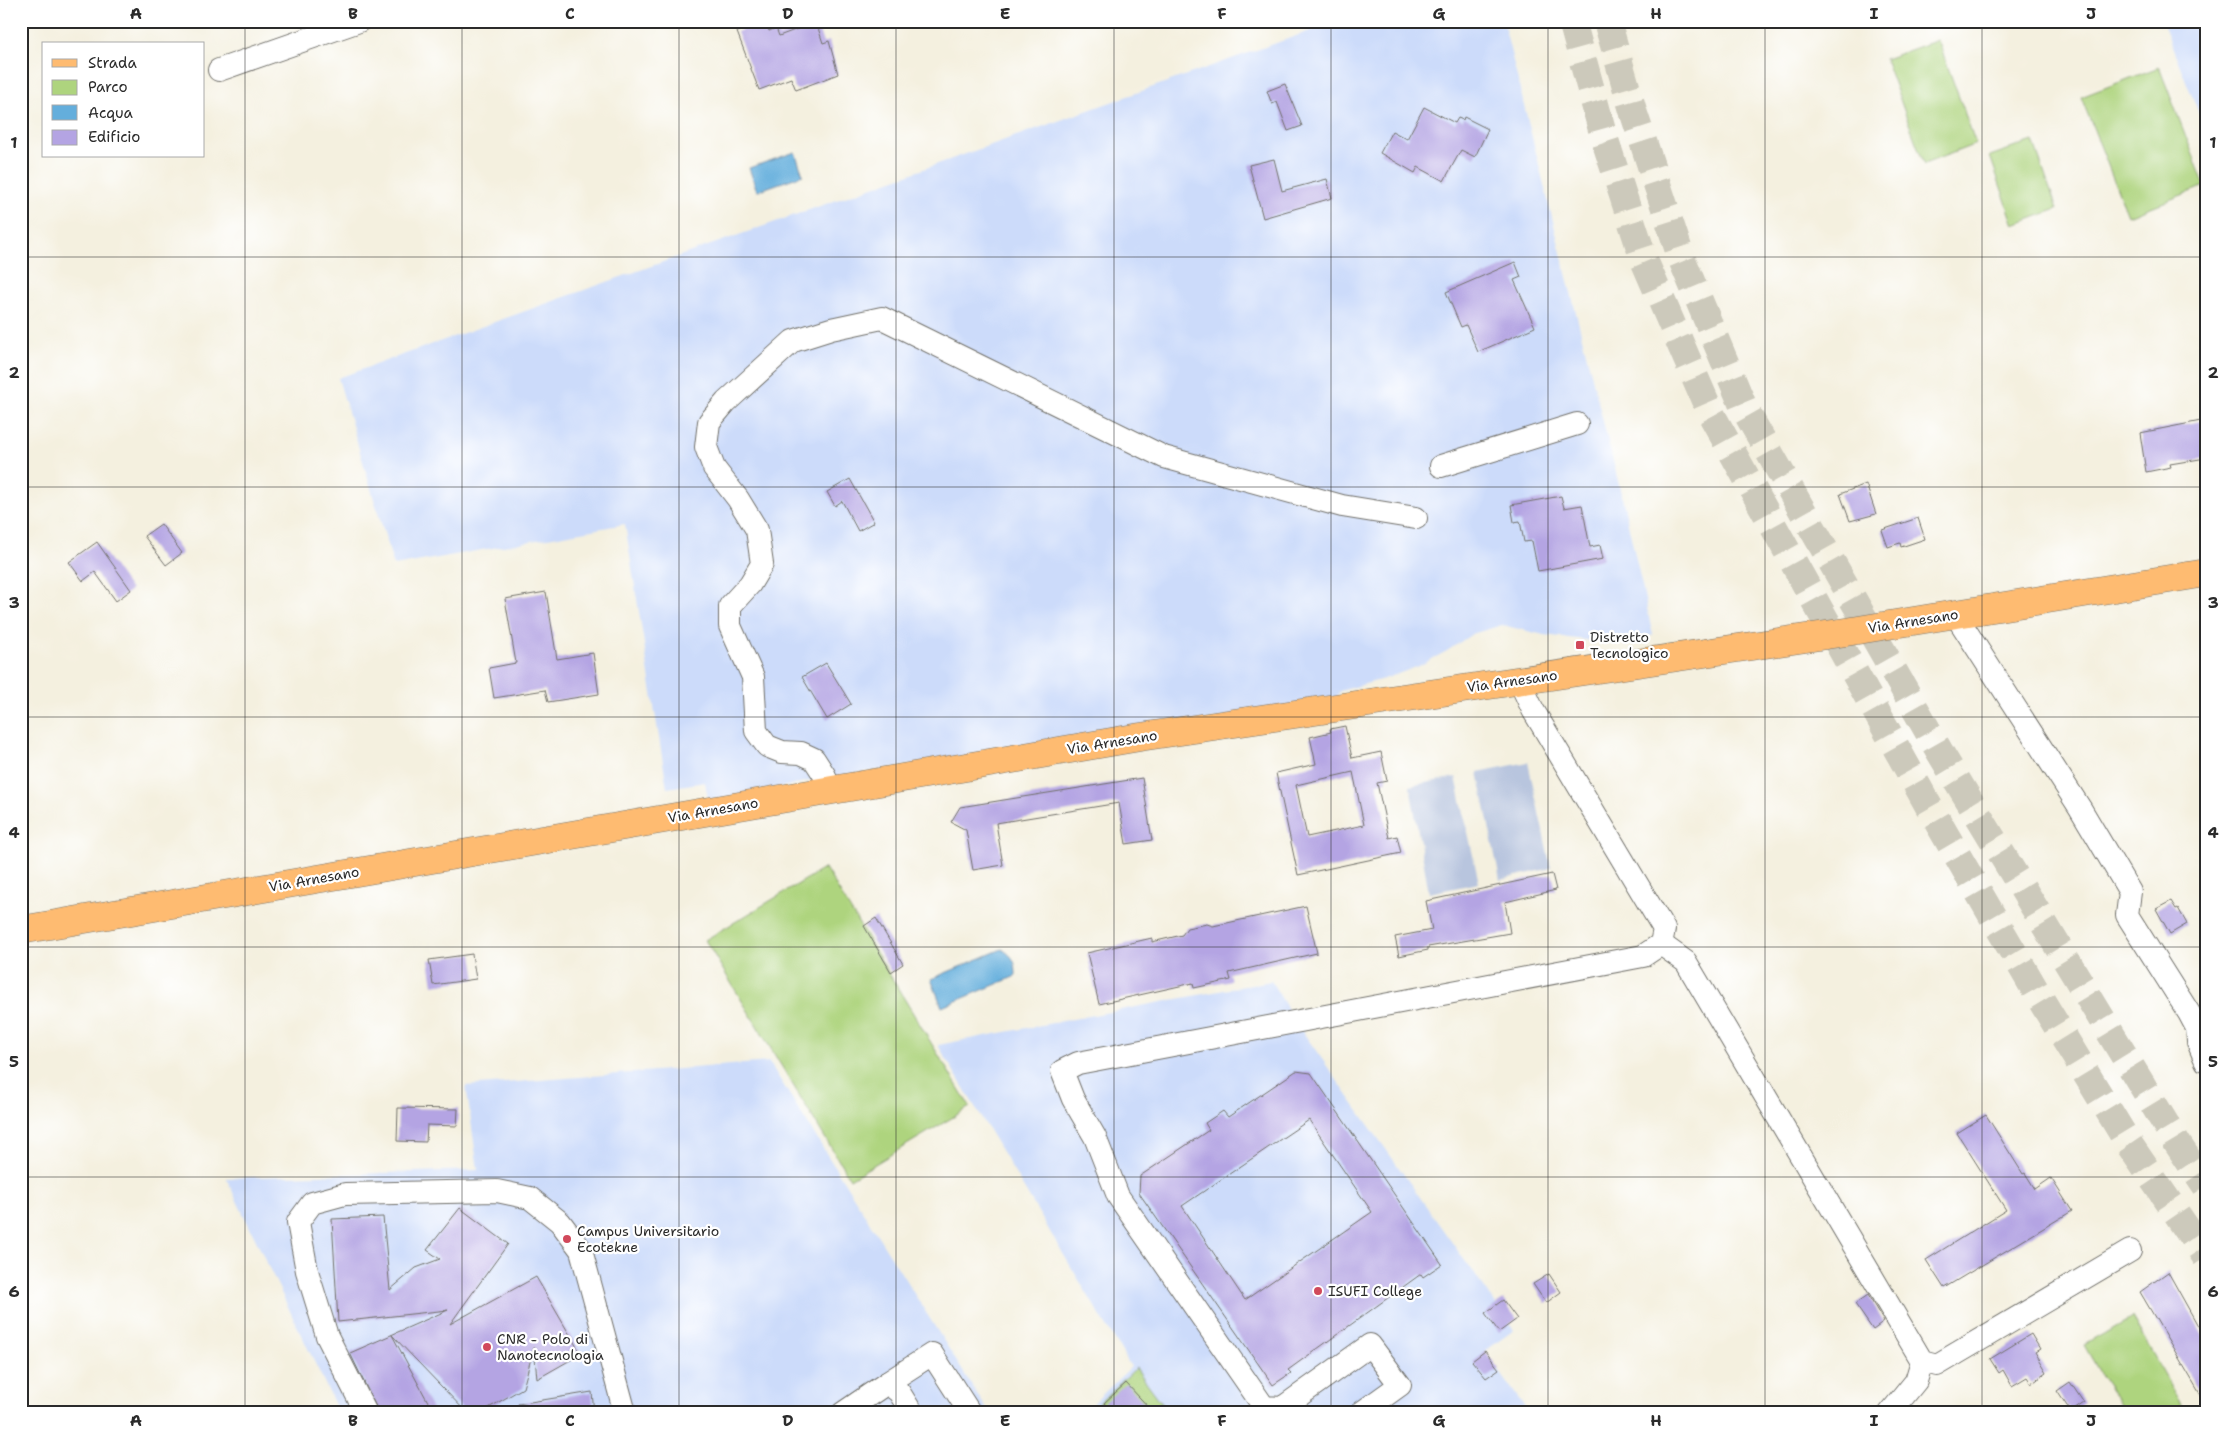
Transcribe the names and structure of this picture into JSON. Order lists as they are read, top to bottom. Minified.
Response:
{"streets":{"main road":["Via Arnesano"]},"places":{"transit":["Distretto Tecnologico"],"other":["Campus Universitario Ecotekne","ISUFI College","CNR - Polo di Nanotecnologia"]},"legend":["Strada","Parco","Acqua","Edificio"],"grid":{"columns":["A","B","C","D","E","F","G","H","I","J"],"rows":["1","2","3","4","5","6"]}}
